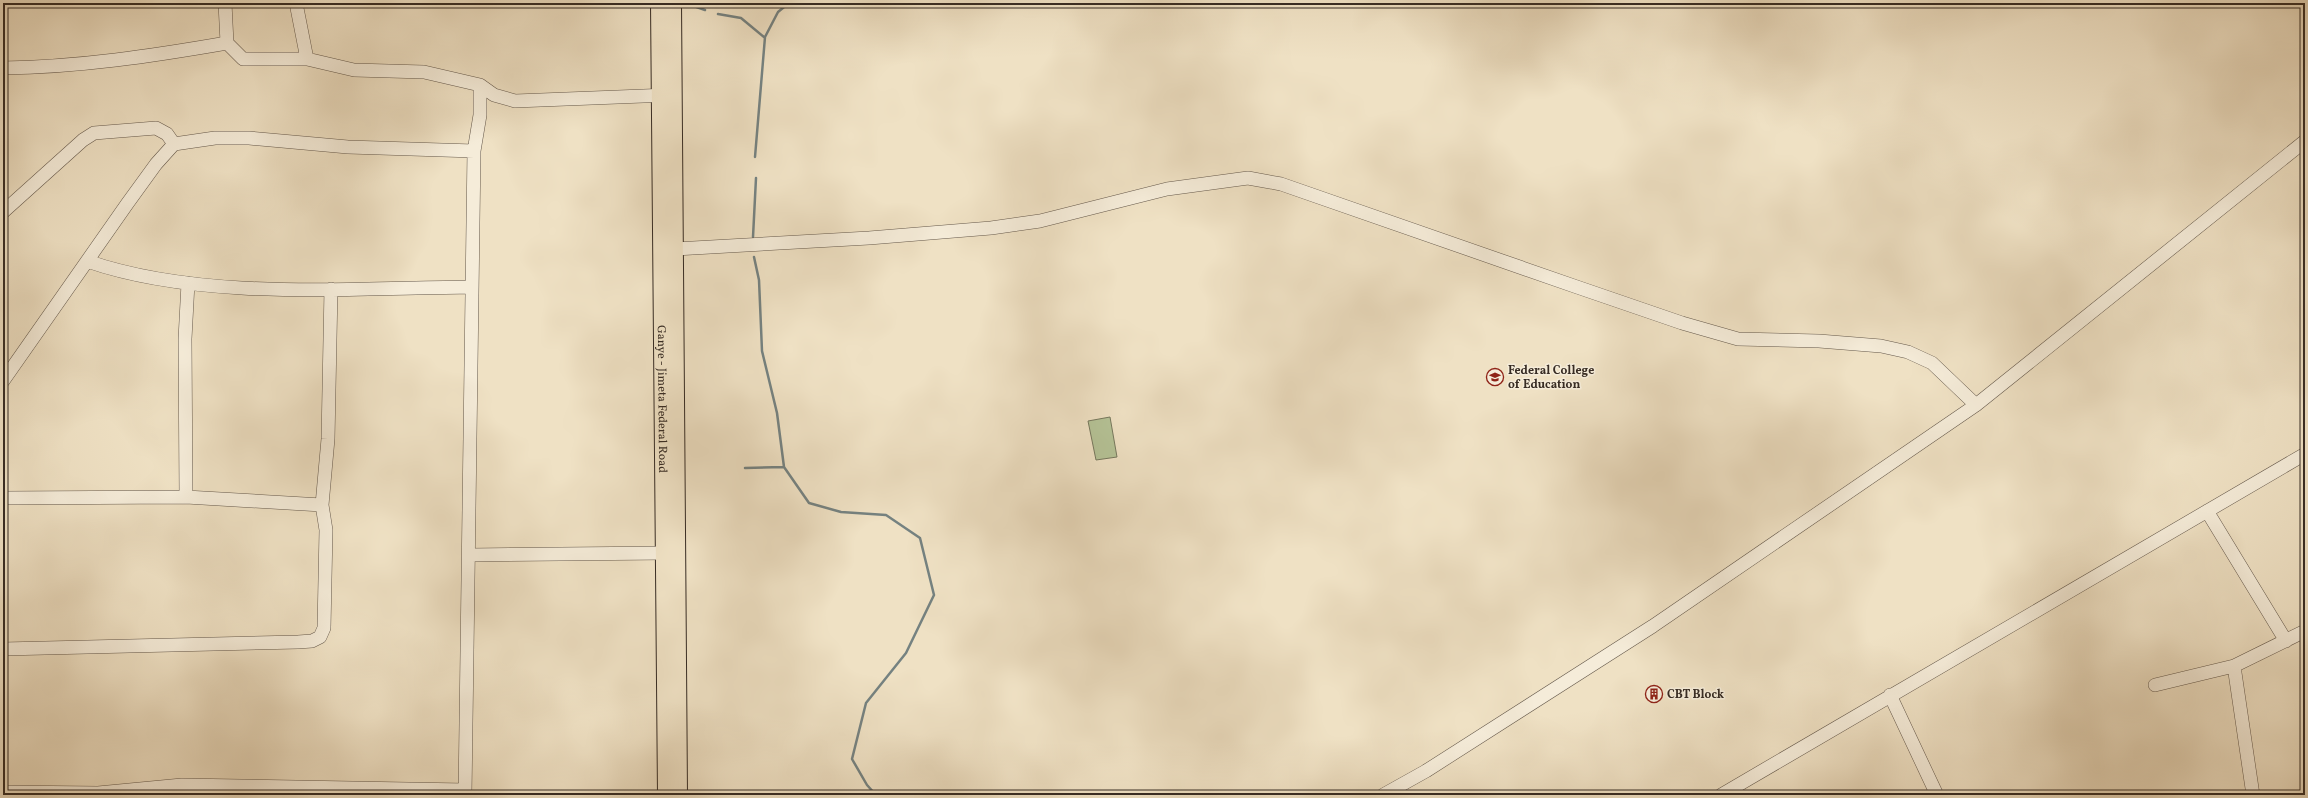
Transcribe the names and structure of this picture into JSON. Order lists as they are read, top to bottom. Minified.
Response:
{"streets":{"main road":["Ganye - Jimeta Federal Road"]},"places":{"school or university":["Federal College of Education"],"building":["CBT Block"]}}
